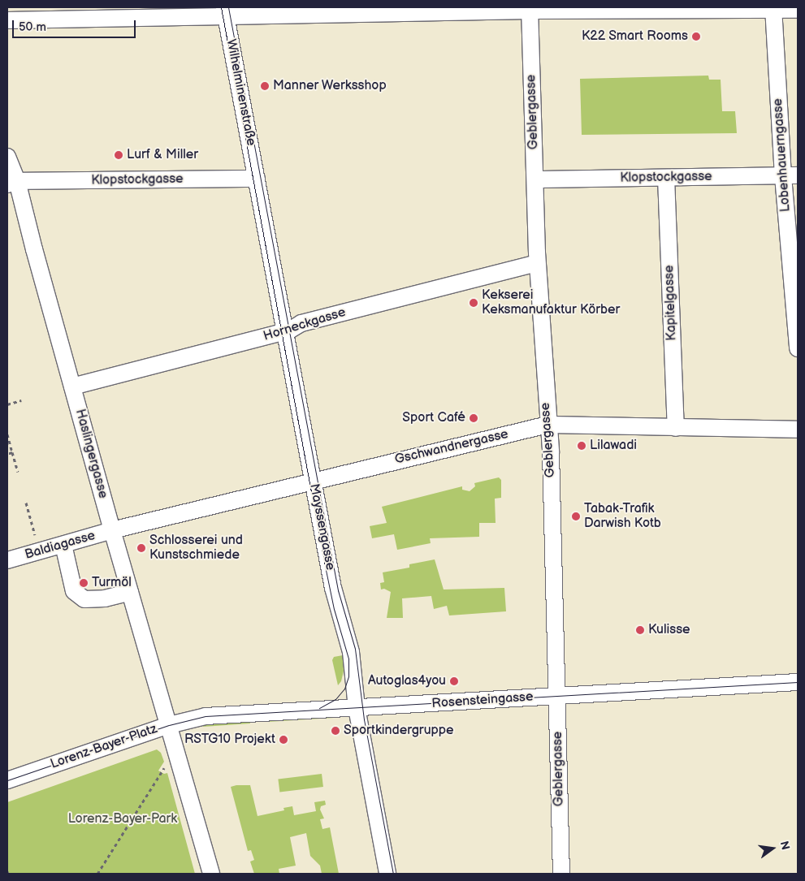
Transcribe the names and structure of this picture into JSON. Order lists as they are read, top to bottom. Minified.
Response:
{"streets":{"street":["Wilhelminenstraße","Geblergasse","Lobenhauerngasse","Klopstockgasse","Kapitelgasse","Horneckgasse","Gschwandnergasse","Haslingergasse","Mayssengasse","Baldiagasse","Rosensteingasse","Lorenz-Bayer-Platz"]},"crossings":[["Wilhelminenstraße","Klopstockgasse"],["Wilhelminenstraße","Mayssengasse"],["Geblergasse","Klopstockgasse"],["Geblergasse","Horneckgasse"],["Geblergasse","Gschwandnergasse"],["Geblergasse","Rosensteingasse"],["Lobenhauerngasse","Klopstockgasse"],["Klopstockgasse","Kapitelgasse"],["Klopstockgasse","Haslingergasse"],["Klopstockgasse","Mayssengasse"],["Kapitelgasse","Gschwandnergasse"],["Horneckgasse","Haslingergasse"],["Horneckgasse","Mayssengasse"],["Gschwandnergasse","Haslingergasse"],["Gschwandnergasse","Mayssengasse"],["Gschwandnergasse","Baldiagasse"],["Haslingergasse","Baldiagasse"],["Haslingergasse","Rosensteingasse"],["Haslingergasse","Lorenz-Bayer-Platz"],["Mayssengasse","Rosensteingasse"],["Rosensteingasse","Lorenz-Bayer-Platz"]],"parks":["Lorenz-Bayer-Park"],"places":["K22 Smart Rooms","Manner Werksshop","Lurf & Miller","Kekserei Keksmanufaktur Körber","Sport Café","Lilawadi","Tabak-Trafik Darwish Kotb","Schlosserei und Kunstschmiede","Turmöl","Kulisse","Autoglas4you","Sportkindergruppe","RSTG10 Projekt"],"scale_bar":"50 m","north":"right"}
